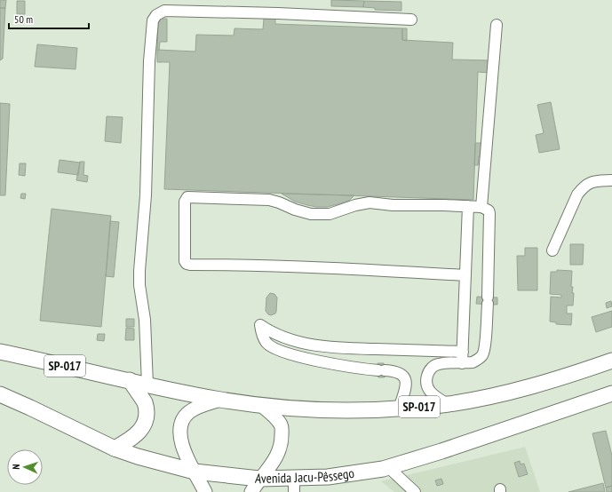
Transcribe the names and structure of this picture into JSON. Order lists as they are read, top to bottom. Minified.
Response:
{"streets":{"highway":["SP-017","Avenida Jacu-Pêssego"]},"crossings":[["SP-017","Avenida Jacu-Pêssego"]],"scale_bar":"50 m","north":"left"}
